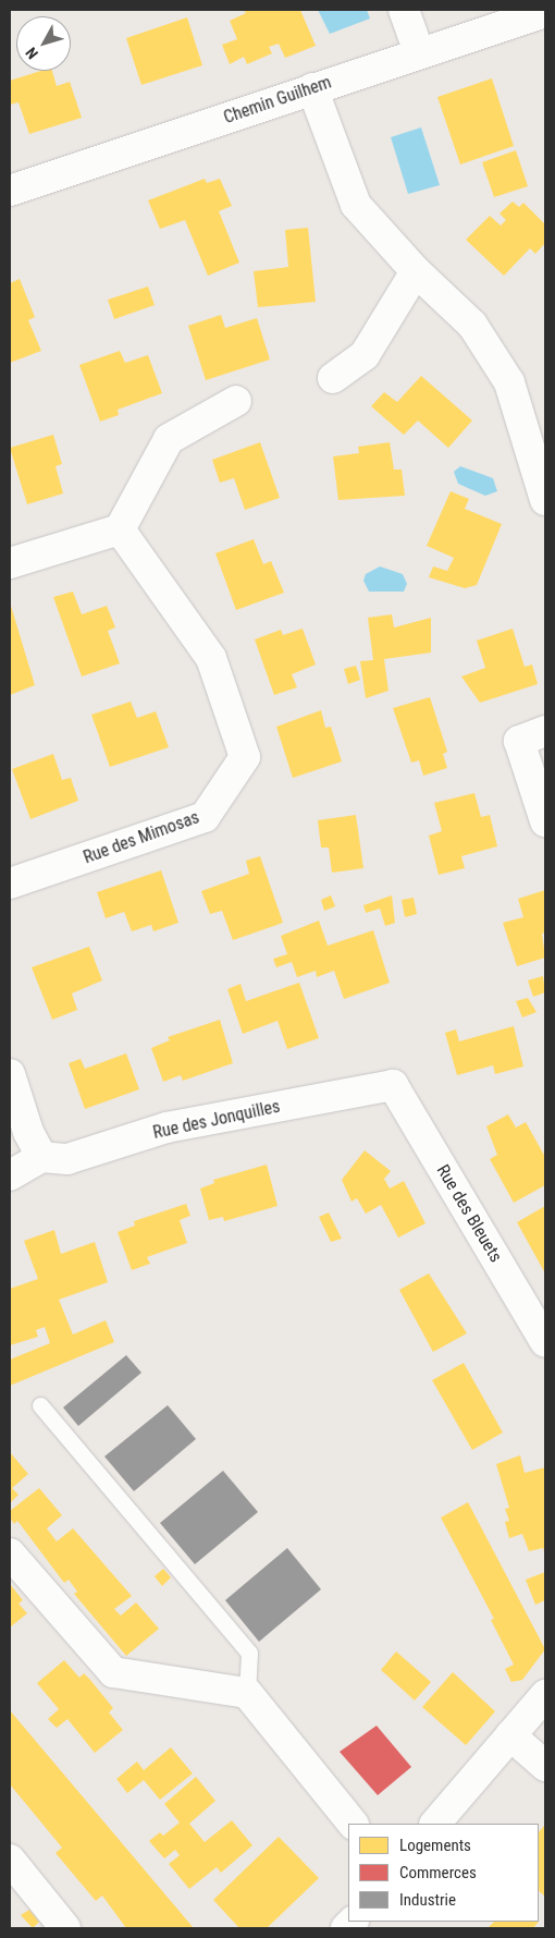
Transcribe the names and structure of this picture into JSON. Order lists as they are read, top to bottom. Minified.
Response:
{"streets":{"street":["Chemin Guilhem","Rue des Mimosas","Rue des Jonquilles","Rue des Bleuets"]},"crossings":[["Rue des Jonquilles","Rue des Bleuets"]],"legend":["Logements","Commerces","Industrie"],"north":"bottom left"}
